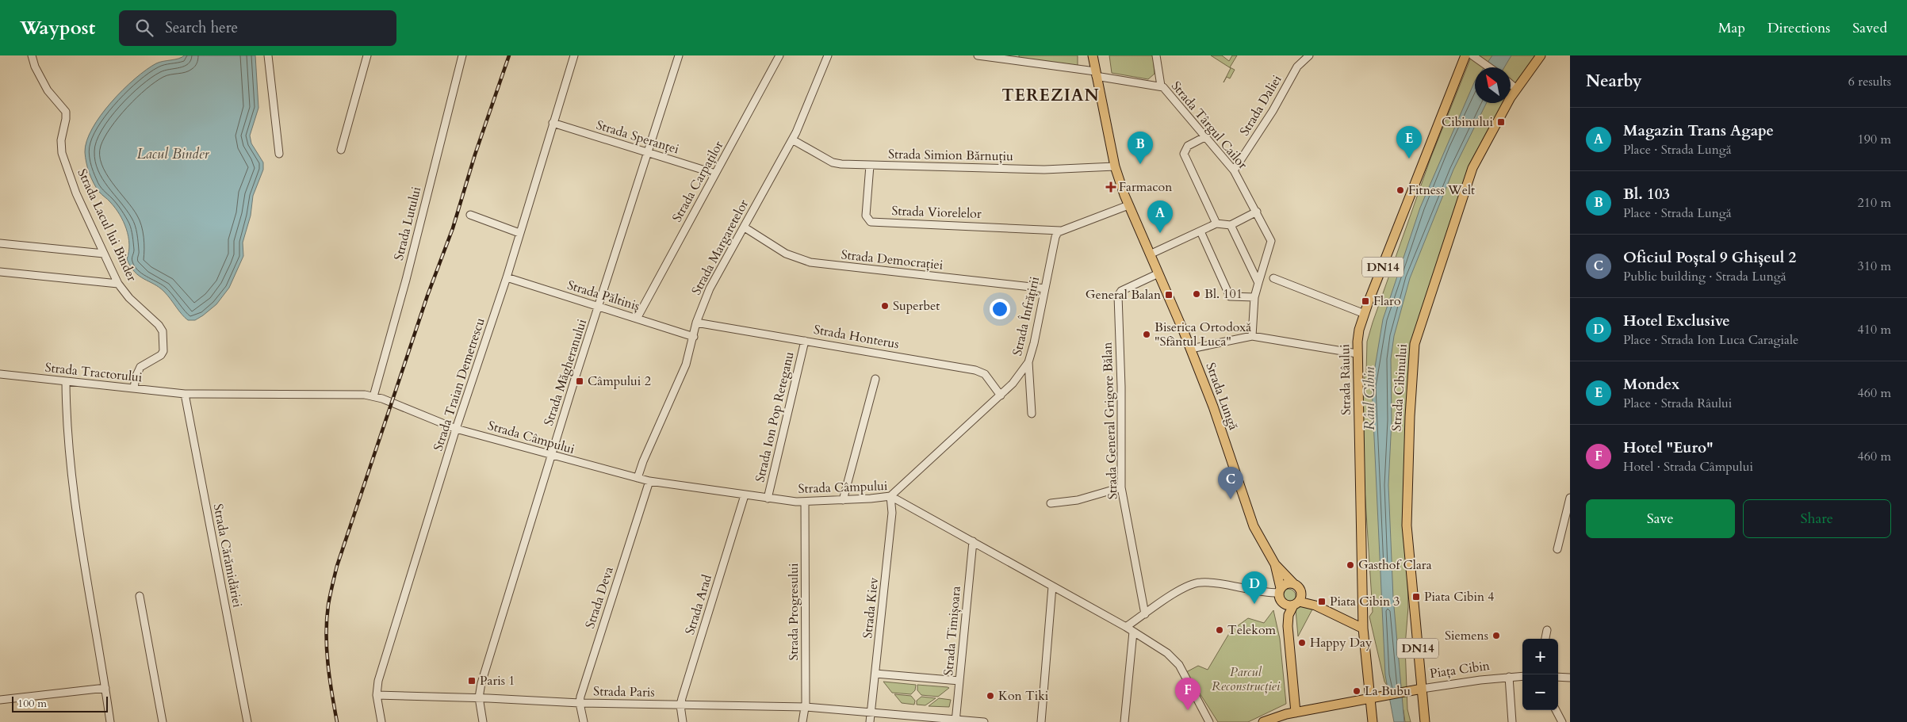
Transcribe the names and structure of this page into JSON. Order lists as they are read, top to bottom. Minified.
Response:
{"streets":{"main road":["DN14","Strada Râului","Strada Cibinului","Strada Lungă","Piața Cibin"],"street":["Strada Daliei","Strada Târgul Cailor","Strada Speranței","Strada Simion Bărnuțiu","Strada Carpaților","Strada Viorelelor","Strada Lutului","Strada Lacul lui Binder","Strada Margaretelor","Strada Democrației","Strada Păltiniș","Strada Înfrățirii","Strada Honterus","Strada Tractorului","Strada Măgheranului","Strada Traian Demetrescu","Strada Ion Pop Reteganu","Strada General Grigore Bălan","Strada Câmpului","Strada Cărămidăriei","Strada Deva","Strada Arad","Strada Kiev","Strada Progresului","Strada Timișoara","Strada Paris"]},"crossings":[["Strada Daliei","Strada Târgul Cailor"],["Strada Târgul Cailor","Strada Lungă"],["Strada Speranței","Strada Carpaților"],["Strada Speranței","Strada Măgheranului"],["Strada Speranței","Strada Traian Demetrescu"],["Strada Simion Bărnuțiu","Strada Viorelelor"],["Strada Simion Bărnuțiu","Strada Margaretelor"],["Strada Simion Bărnuțiu","Strada Lungă"],["Strada Carpaților","Strada Păltiniș"],["Strada Viorelelor","Strada Înfrățirii"],["Strada Lutului","Strada Tractorului"],["Strada Lutului","Strada Câmpului"],["Strada Lacul lui Binder","Strada Tractorului"],["Strada Margaretelor","Strada Democrației"],["Strada Margaretelor","Strada Păltiniș"],["Strada Margaretelor","Strada Honterus"],["Strada Margaretelor","Strada Câmpului"],["Strada Democrației","Strada Înfrățirii"],["Strada Păltiniș","Strada Măgheranului"],["Strada Păltiniș","Strada Traian Demetrescu"],["Strada Înfrățirii","Strada Honterus"],["Strada Înfrățirii","Strada Câmpului"],["Strada Înfrățirii","Strada Kiev"],["Strada Honterus","Strada Ion Pop Reteganu"],["Strada Tractorului","Strada Câmpului"],["Strada Tractorului","Strada Cărămidăriei"],["Strada Măgheranului","Strada Câmpului"],["Strada Măgheranului","Strada Paris"],["Strada Râului","Strada Lungă"],["Strada Râului","Piața Cibin"],["Strada Traian Demetrescu","Strada Câmpului"],["Strada Traian Demetrescu","Strada Paris"],["Strada Cibinului","Piața Cibin"],["Strada Lungă","Strada General Grigore Bălan"],["Strada Ion Pop Reteganu","Strada Câmpului"],["Strada Câmpului","Strada Deva"],["Strada Câmpului","Strada Arad"],["Strada Câmpului","Strada Kiev"],["Strada Câmpului","Strada Progresului"],["Strada Câmpului","Strada Timișoara"],["Strada Deva","Strada Paris"],["Strada Arad","Strada Paris"],["Strada Kiev","Strada Paris"],["Strada Progresului","Strada Paris"],["Strada Timișoara","Strada Paris"]],"districts":["TEREZIAN"],"water":["Lacul Binder","Râul Cibin"],"parks":["Parcul Reconstrucției"],"places":{"transit":["Cibinului","General Balan","Flaro","Câmpului 2","Piata Cibin 4","Piata Cibin 3","Paris 1"],"health":["Farmacon"],"other":["Fitness Welt","Bl. 101","Superbet","Biserica Ortodoxă \"Sfântul Luca\"","Gasthof Clara","Telekom","Siemens","Happy Day","La Bubu","Kon Tiki"]},"scale_bar":"100 m","north":"top left","page":{"header":"Waypost","search":"Search here","nav":["Map","Directions","Saved"],"heading":["Nearby","6 results"],"list":[{"mark":"A","name":"Magazin Trans Agape","note":"Place · Strada Lungă","value":"190 m"},{"mark":"B","name":"Bl. 103","note":"Place · Strada Lungă","value":"210 m"},{"mark":"C","name":"Oficiul Poștal 9 Ghișeul 2","note":"Public building · Strada Lungă","value":"310 m"},{"mark":"D","name":"Hotel Exclusive","note":"Place · Strada Ion Luca Caragiale","value":"410 m"},{"mark":"E","name":"Mondex","note":"Place · Strada Râului","value":"460 m"},{"mark":"F","name":"Hotel \"Euro\"","note":"Hotel · Strada Câmpului","value":"460 m"}],"pins":["E","B","A","C","D","F"],"buttons":["Save","Share"],"map_buttons":["+","−"],"scale":"100 m"}}
